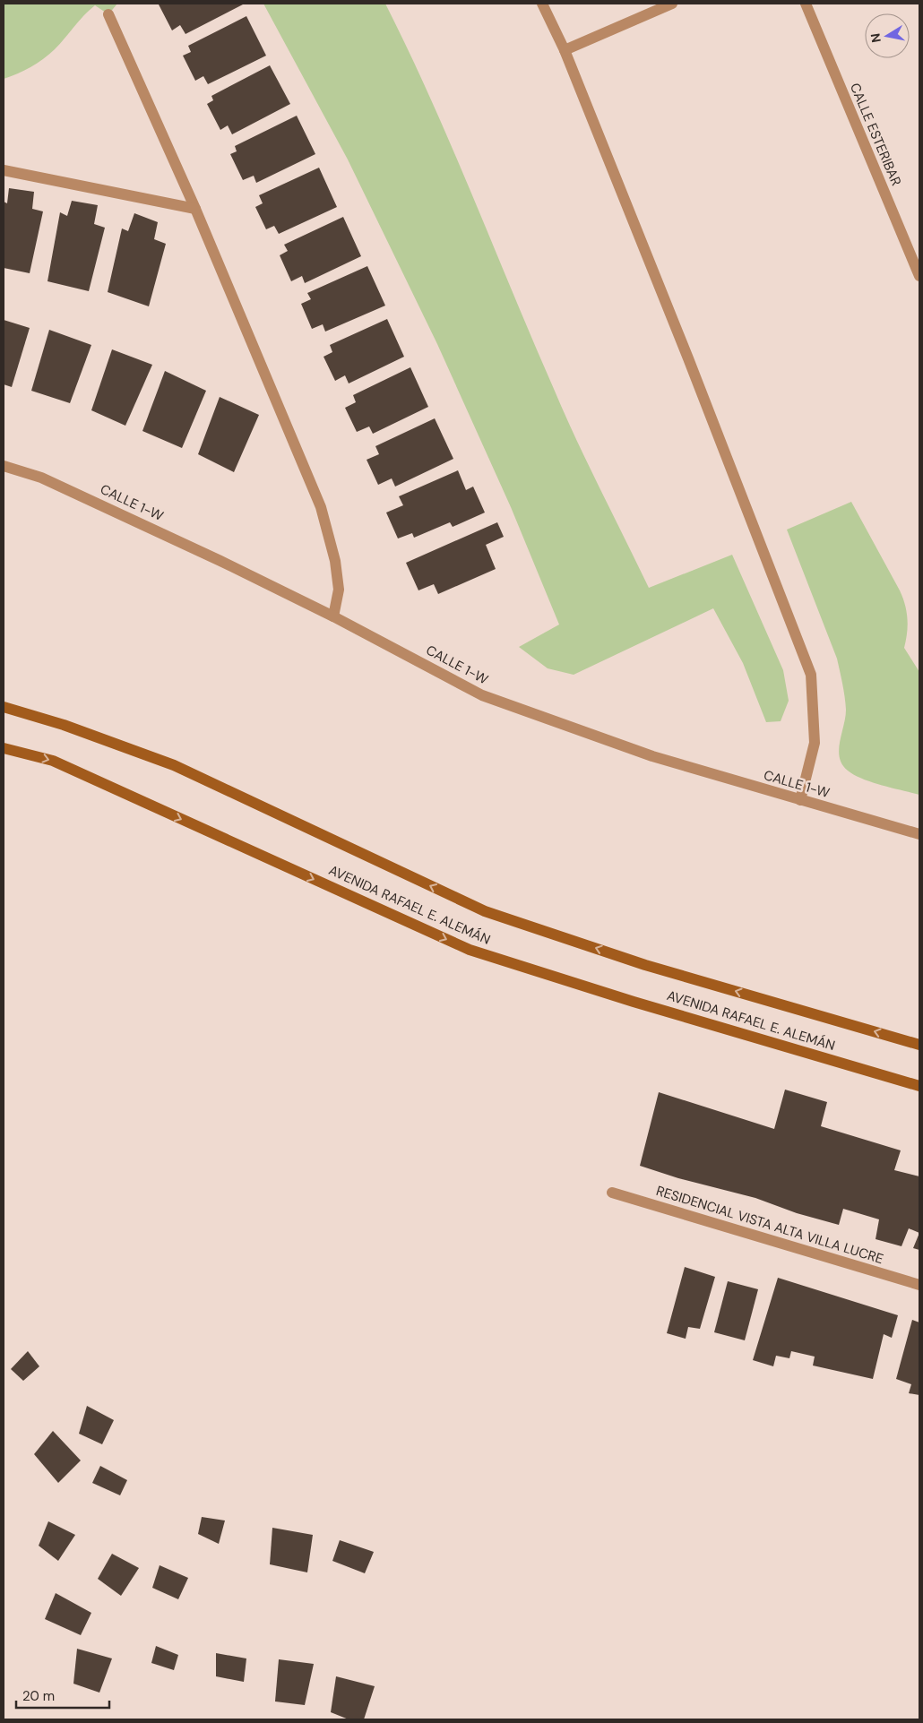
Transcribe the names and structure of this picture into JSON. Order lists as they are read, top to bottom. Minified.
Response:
{"streets":{"main road":["AVENIDA RAFAEL E. ALEMÁN"],"street":["CALLE ESTERIBAR","CALLE 1-W","RESIDENCIAL VISTA ALTA VILLA LUCRE"]},"scale_bar":"20 m","north":"left"}
